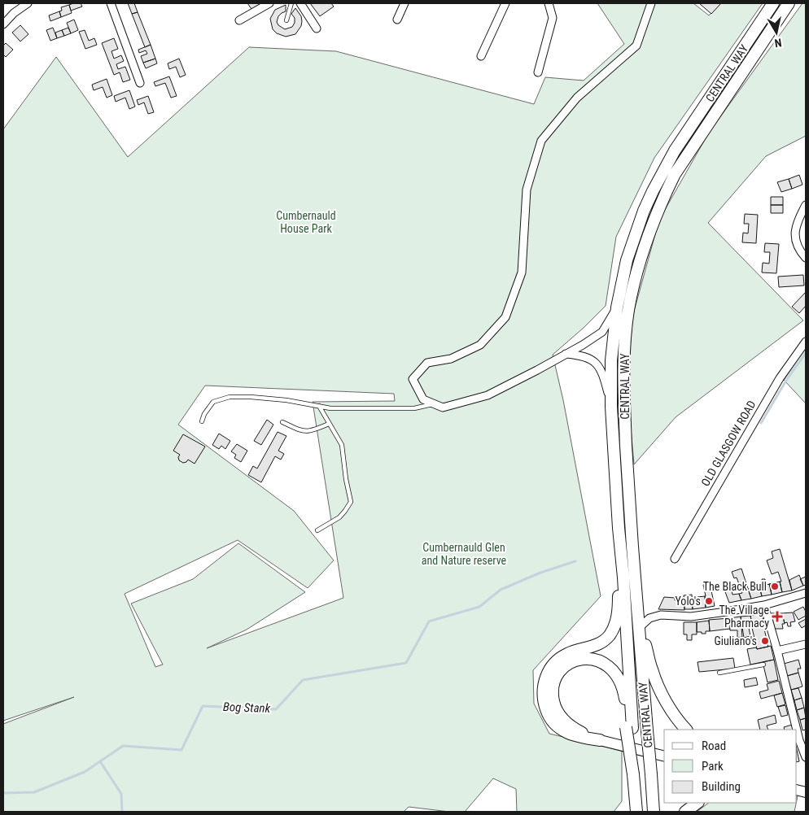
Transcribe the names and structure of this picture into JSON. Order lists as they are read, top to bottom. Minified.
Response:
{"streets":{"main road":["CENTRAL WAY"],"street":["OLD GLASGOW ROAD"]},"water":["Bog Stank"],"parks":["Cumbernauld House Park","Cumbernauld Glen and Nature reserve"],"places":{"other":["The Black Bull","Yolo's","Giuliano's"],"health":["The Village Pharmacy"]},"legend":["Road","Park","Building"],"north":"bottom"}
